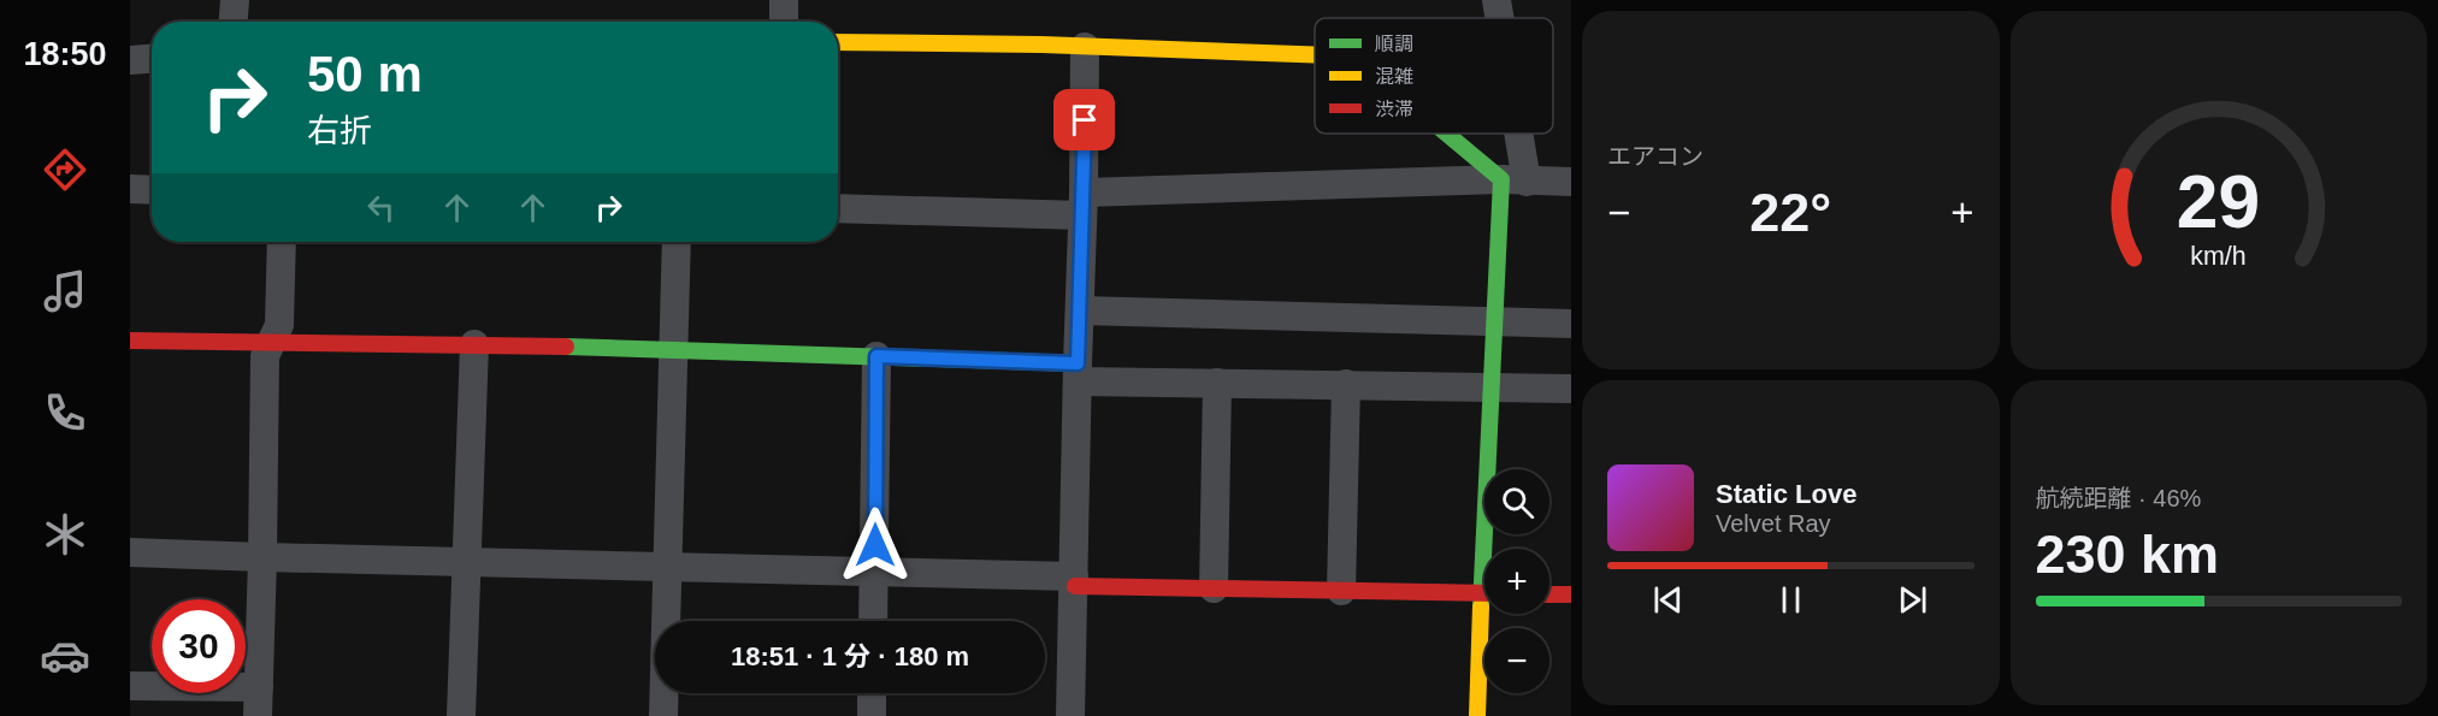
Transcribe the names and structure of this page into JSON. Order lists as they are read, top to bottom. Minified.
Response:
{"legend":["順調","混雑","渋滞"],"page":{"tabs":"18:50","tile":["エアコン",["航続距離 · 46%","230 km"]],"turn":["50 m","右折"],"heat":["−","22°","+"],"song":["Static Love","Velvet Ray"],"map_buttons":["+","−"],"limit":"30","trip":"18:51 · 1 分 · 180 m","gauge":["29","km/h"]}}
